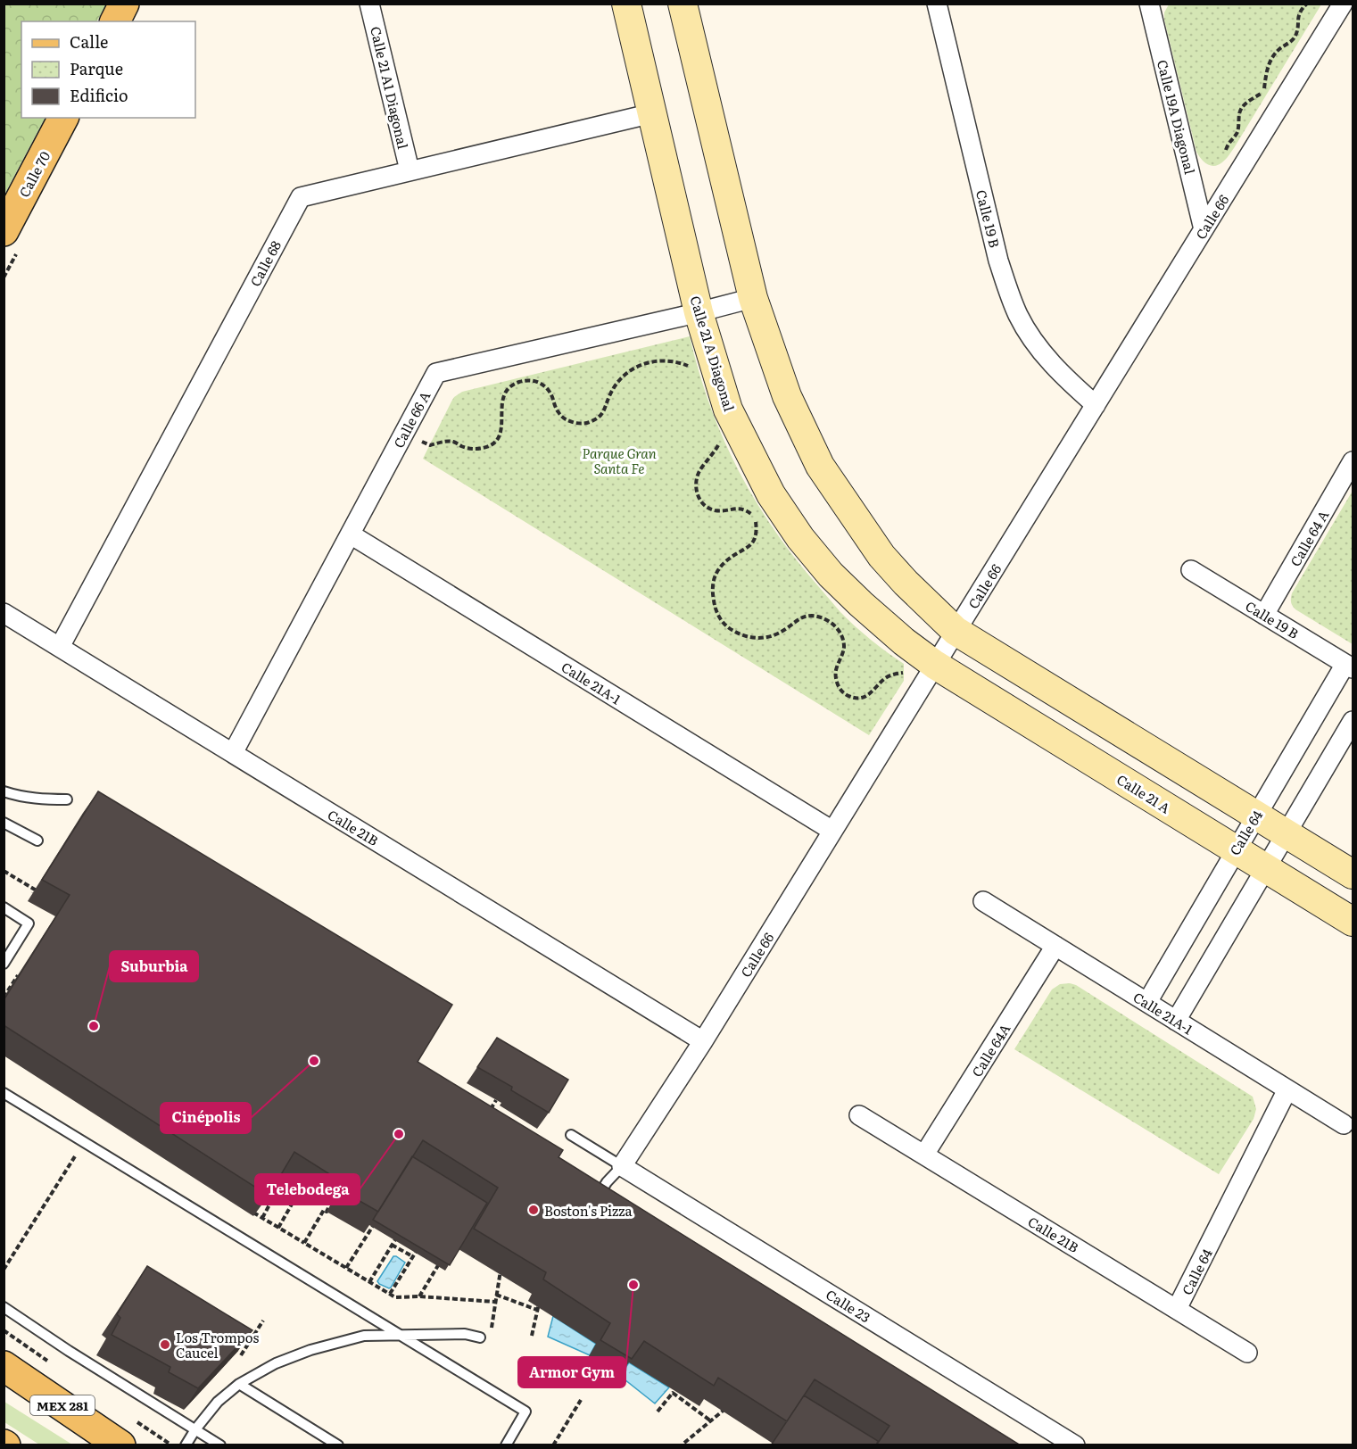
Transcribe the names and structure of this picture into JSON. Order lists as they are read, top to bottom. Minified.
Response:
{"streets":{"main road":["Calle 70","Calle 21 A Diagonal","Calle 21 A","MEX 281"],"street":["Calle 21 A1 Diagonal","Calle 19A Diagonal","Calle 66","Calle 19 B","Calle 68","Calle 66 A","Calle 64 A","Calle 21A-1","Calle 21B","Calle 64","Calle 64A","Calle 23"]},"crossings":[["Calle 21 A1 Diagonal","Calle 68"],["Calle 19A Diagonal","Calle 66"],["Calle 66","Calle 19 B"],["Calle 66","Calle 21 A Diagonal"],["Calle 66","Calle 21A-1"],["Calle 66","Calle 21 A"],["Calle 66","Calle 21B"],["Calle 66","Calle 23"],["Calle 19 B","Calle 64 A"],["Calle 19 B","Calle 64"],["Calle 68","Calle 21 A Diagonal"],["Calle 68","Calle 21B"],["Calle 21 A Diagonal","Calle 66 A"],["Calle 21 A Diagonal","Calle 21 A"],["Calle 66 A","Calle 21A-1"],["Calle 66 A","Calle 21B"],["Calle 21A-1","Calle 64"],["Calle 21A-1","Calle 64A"],["Calle 21 A","Calle 64"],["Calle 21B","Calle 64"],["Calle 21B","Calle 64A"]],"parks":["Parque Gran Santa Fe"],"places":["Suburbia","Cinépolis","Telebodega","Boston's Pizza","Armor Gym","Los Trompos Caucel"],"legend":["Calle","Parque","Edificio"]}
